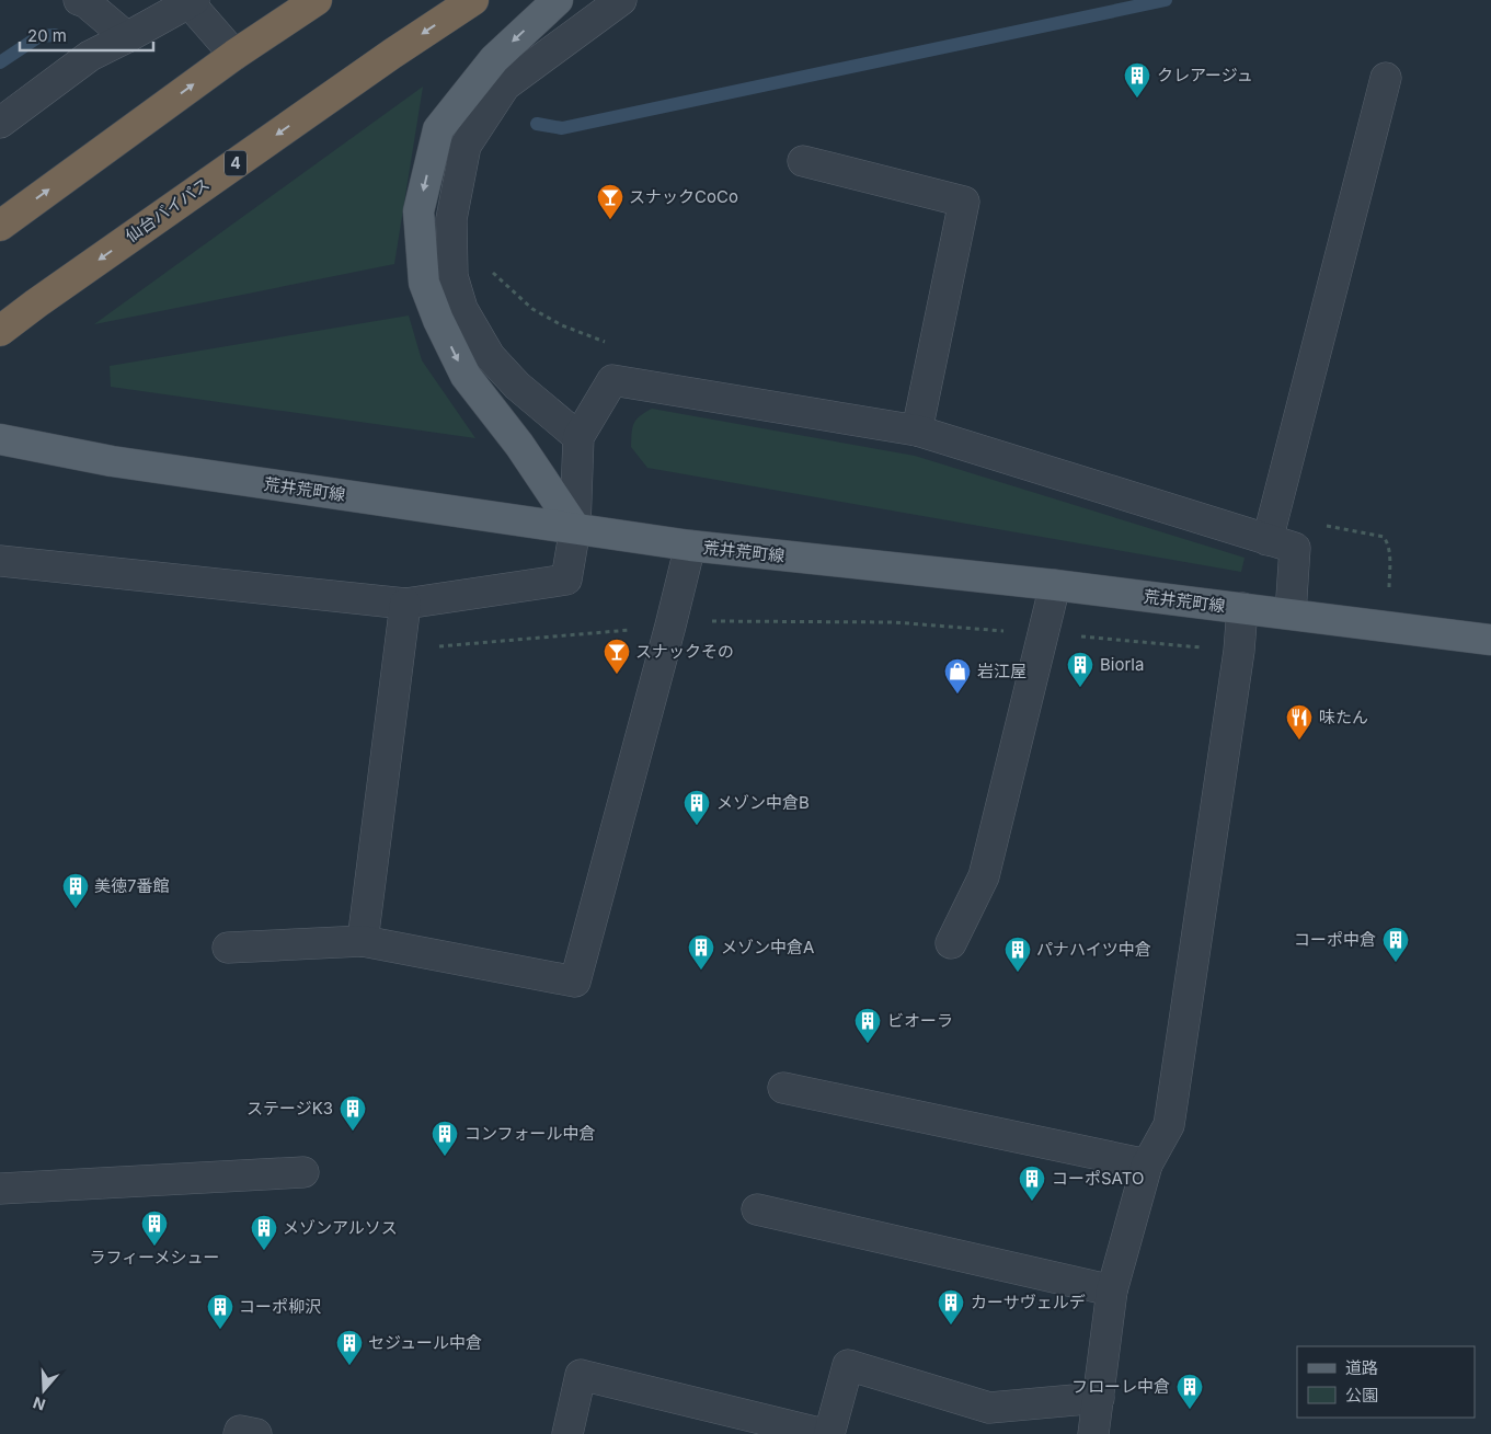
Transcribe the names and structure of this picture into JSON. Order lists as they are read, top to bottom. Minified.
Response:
{"streets":{"highway":["4","仙台バイパス"],"main road":["荒井荒町線"]},"places":{"building":["クレアージュ","Biorla","メゾン中倉B","美徳7番館","コーポ中倉","メゾン中倉A","パナハイツ中倉","ビオーラ","ステージK3","コンフォール中倉","コーポSATO","ラフィーメシュー","メゾンアルソス","カーサヴェルデ","コーポ柳沢","セジュール中倉","フローレ中倉"],"bar":["スナックCoCo","スナックその"],"shop":["岩江屋"],"restaurant":["味たん"]},"legend":["道路","公園"],"scale_bar":"20 m","north":"bottom"}
